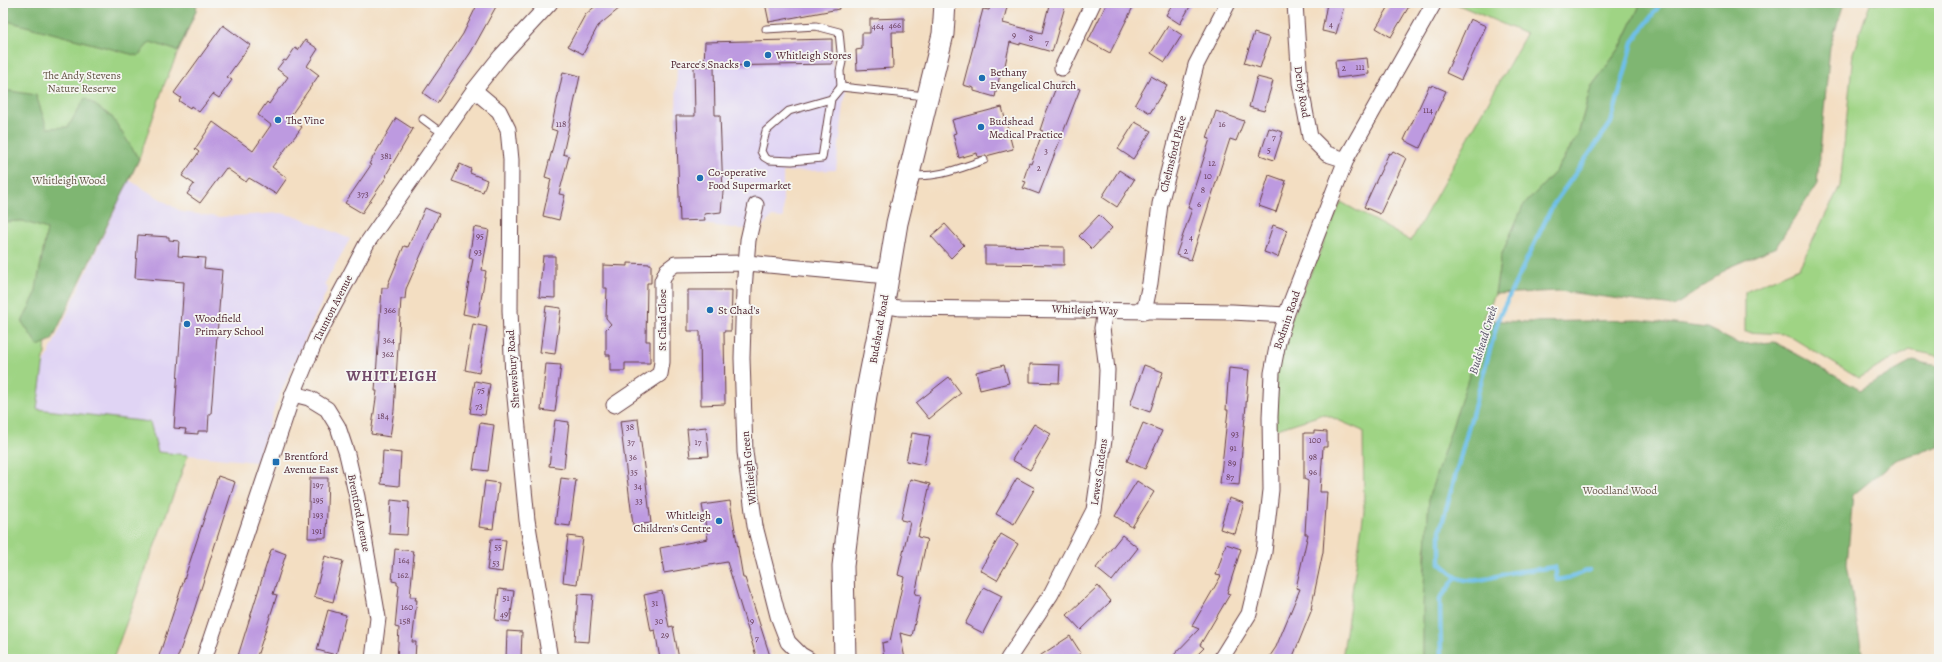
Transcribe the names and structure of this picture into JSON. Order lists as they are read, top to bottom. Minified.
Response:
{"streets":{"street":["Derby Road","Chelmsford Place","Taunton Avenue","Whitleigh Way","St Chad Close","Bodmin Road","Budshead Road","Shrewsbury Road","Whitleigh Green","Lewes Gardens","Brentford Avenue"]},"crossings":[["Derby Road","Bodmin Road"],["Chelmsford Place","Whitleigh Way"],["Taunton Avenue","Shrewsbury Road"],["Taunton Avenue","Brentford Avenue"],["Whitleigh Way","Bodmin Road"],["Whitleigh Way","Budshead Road"],["Whitleigh Way","Lewes Gardens"],["St Chad Close","Whitleigh Green"]],"districts":["WHITLEIGH"],"water":["Budshead Creek"],"parks":["The Andy Stevens Nature Reserve","Whitleigh Wood","Woodland Wood"],"places":{"other":["Whitleigh Stores","Pearce's Snacks","Bethany Evangelical Church","The Vine","Budshead Medical Practice","Co-operative Food Supermarket","St Chad's","Woodfield Primary School","Whitleigh Children's Centre"],"transit":["Brentford Avenue East"]},"house_numbers":["4","466","464","9","8","7","111","2","114","118","16","7","5","3","381","12","2","10","8","373","6","95","4","2","93","366","364","362","75","73","184","38","93","100","37","17","91","36","98","89","35","96","87","197","34","195","33","193","191","55","164","53","162","51","31","160","49","158","30","9","29","7"]}
